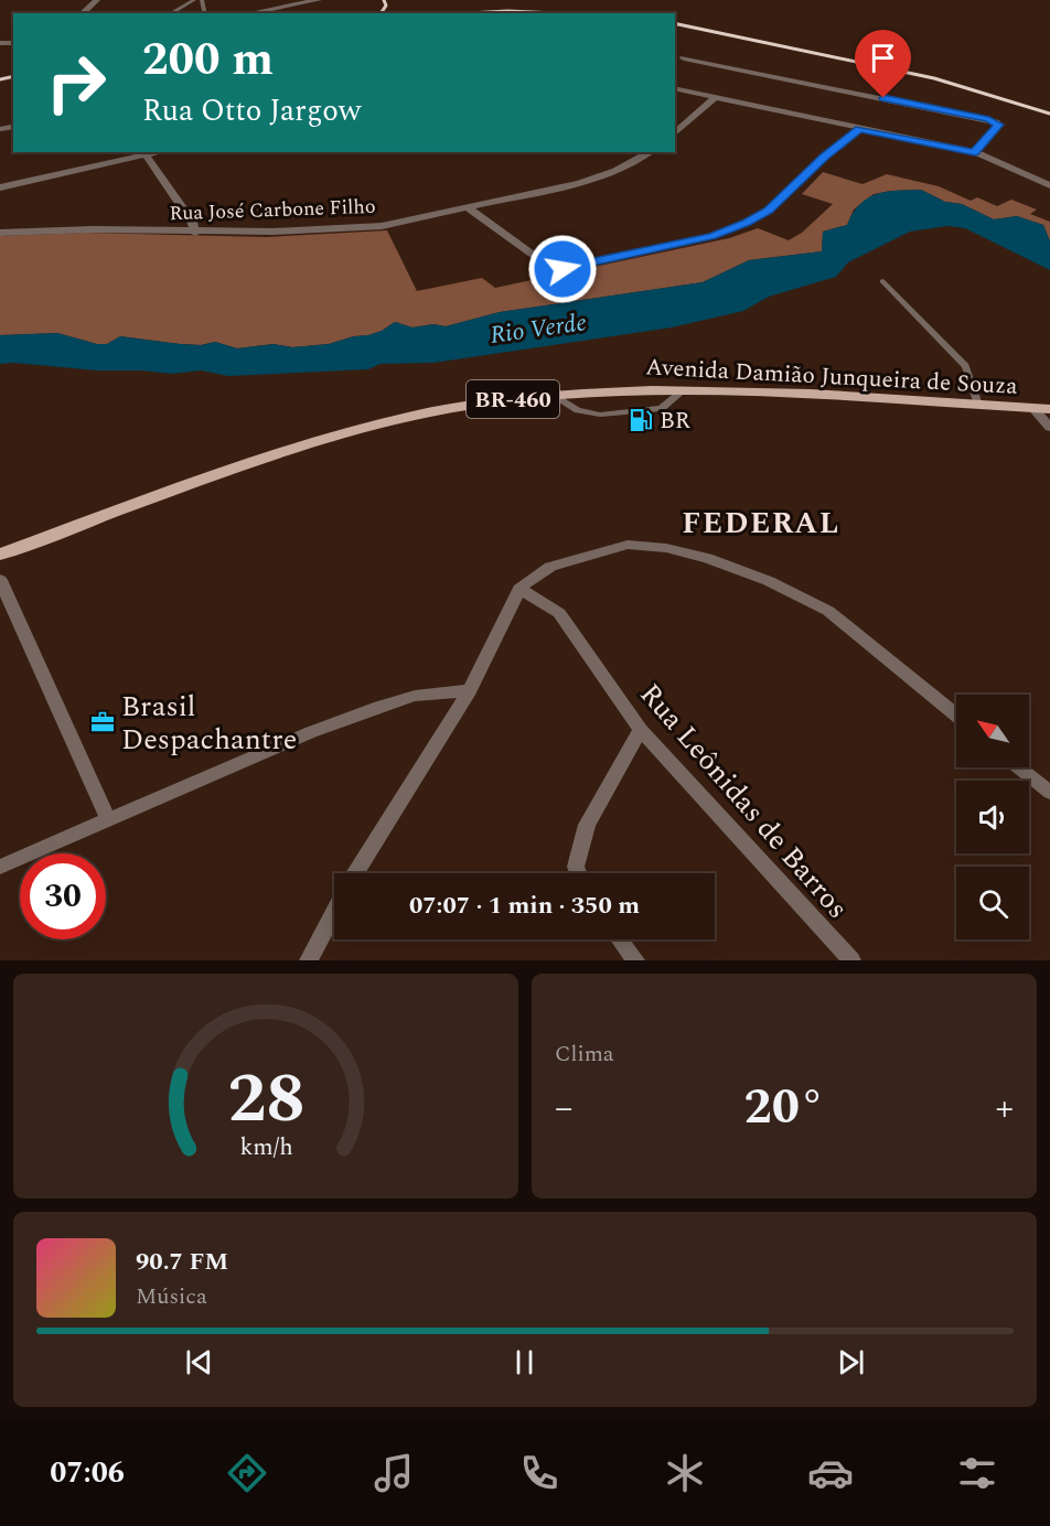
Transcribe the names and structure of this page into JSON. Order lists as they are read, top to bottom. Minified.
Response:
{"streets":{"main road":["Avenida Damião Junqueira de Souza","BR-460"],"street":["Rua José Carbone Filho","Rua Leônidas de Barros"]},"districts":["FEDERAL"],"water":["Rio Verde"],"places":{"fuel station":["BR"],"office":["Brasil Despachantre"]},"north":"top left","page":{"turn":["200 m","Rua Otto Jargow"],"limit":"30","trip":"07:07 · 1 min · 350 m","tile":"Clima","heat":["−","20°","+"],"song":["90.7 FM","Música"],"tabs":"07:06","gauge":["28","km/h"]}}
